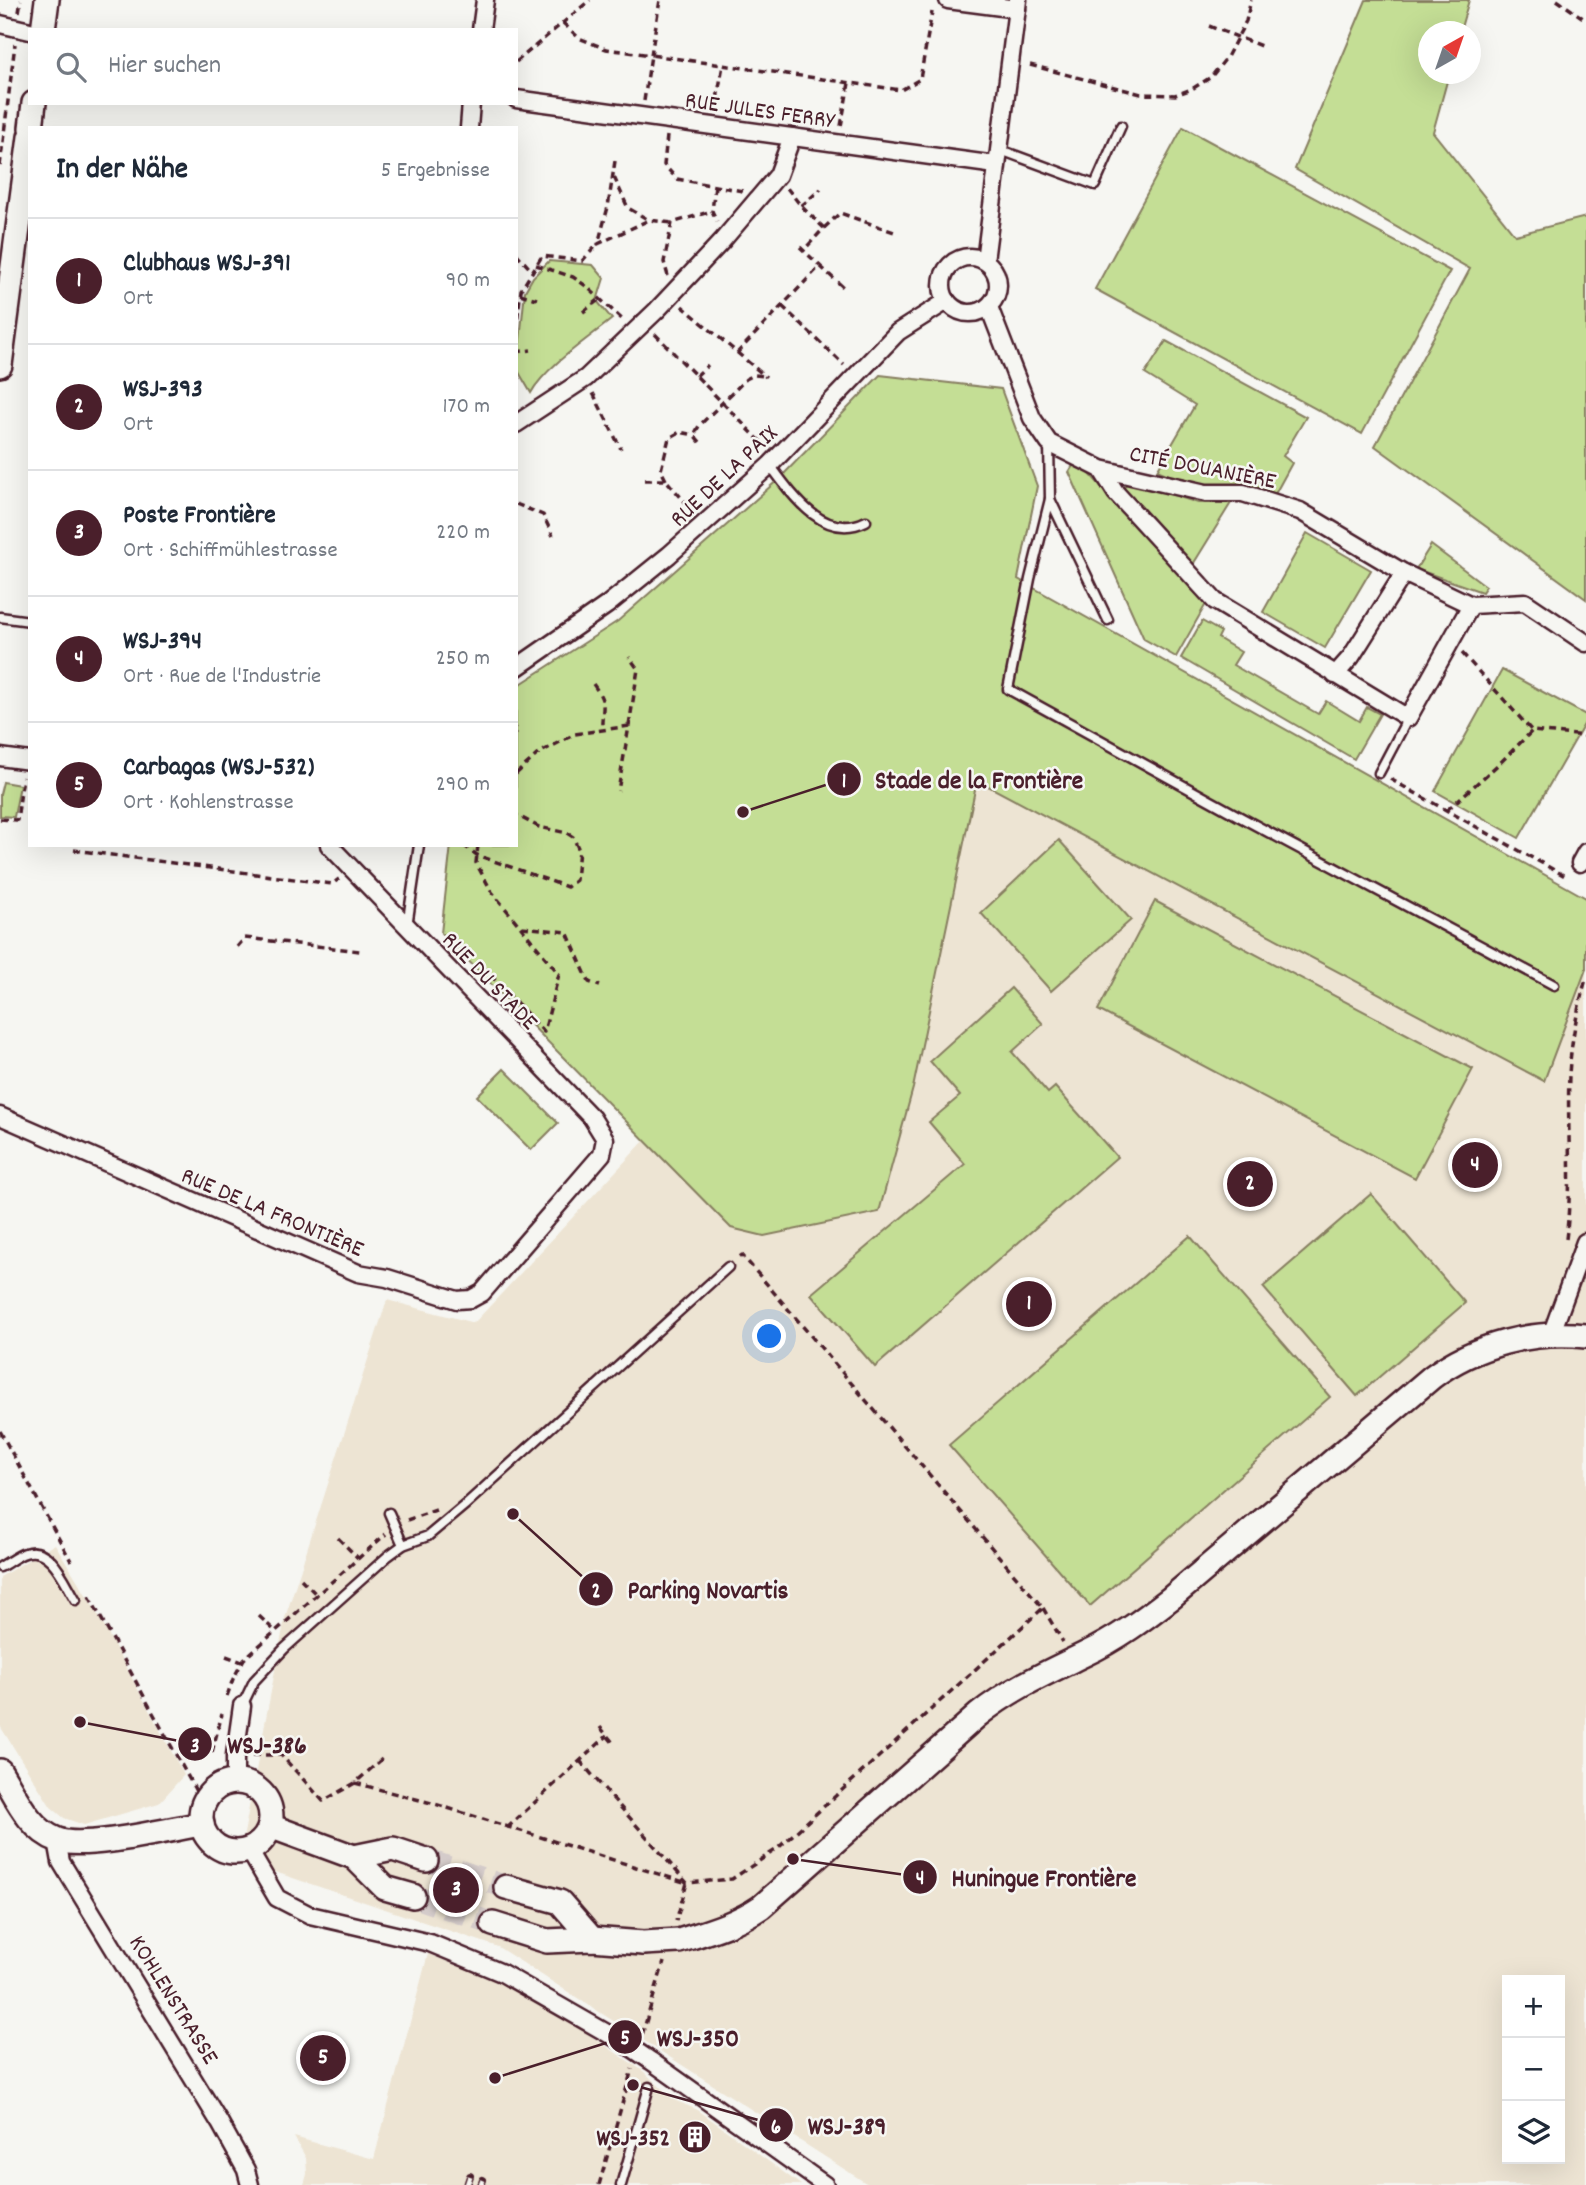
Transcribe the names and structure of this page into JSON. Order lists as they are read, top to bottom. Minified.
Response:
{"streets":{"street":["RUE JULES FERRY","CITÉ DOUANIÈRE","RUE DE LA PAIX","RUE DU STADE","RUE DE LA FRONTIÈRE","KOHLENSTRASSE"]},"crossings":[["RUE DU STADE","RUE DE LA FRONTIÈRE"]],"places":{"other":["Stade de la Frontière","Parking Novartis","WSJ-386","Huningue Frontière","WSJ-350","WSJ-389"],"building":["WSJ-352"]},"north":"top right","page":{"search":"Hier suchen","heading":["In der Nähe","5 Ergebnisse"],"list":[{"mark":"1","name":"Clubhaus WSJ-391","note":"Ort","value":"90 m"},{"mark":"2","name":"WSJ-393","note":"Ort","value":"170 m"},{"mark":"3","name":"Poste Frontière","note":"Ort · Schiffmühlestrasse","value":"220 m"},{"mark":"4","name":"WSJ-394","note":"Ort · Rue de l'Industrie","value":"250 m"},{"mark":"5","name":"Carbagas (WSJ-532)","note":"Ort · Kohlenstrasse","value":"290 m"}],"pins":["4","2","1","3","5"],"map_buttons":["+","−"]}}
